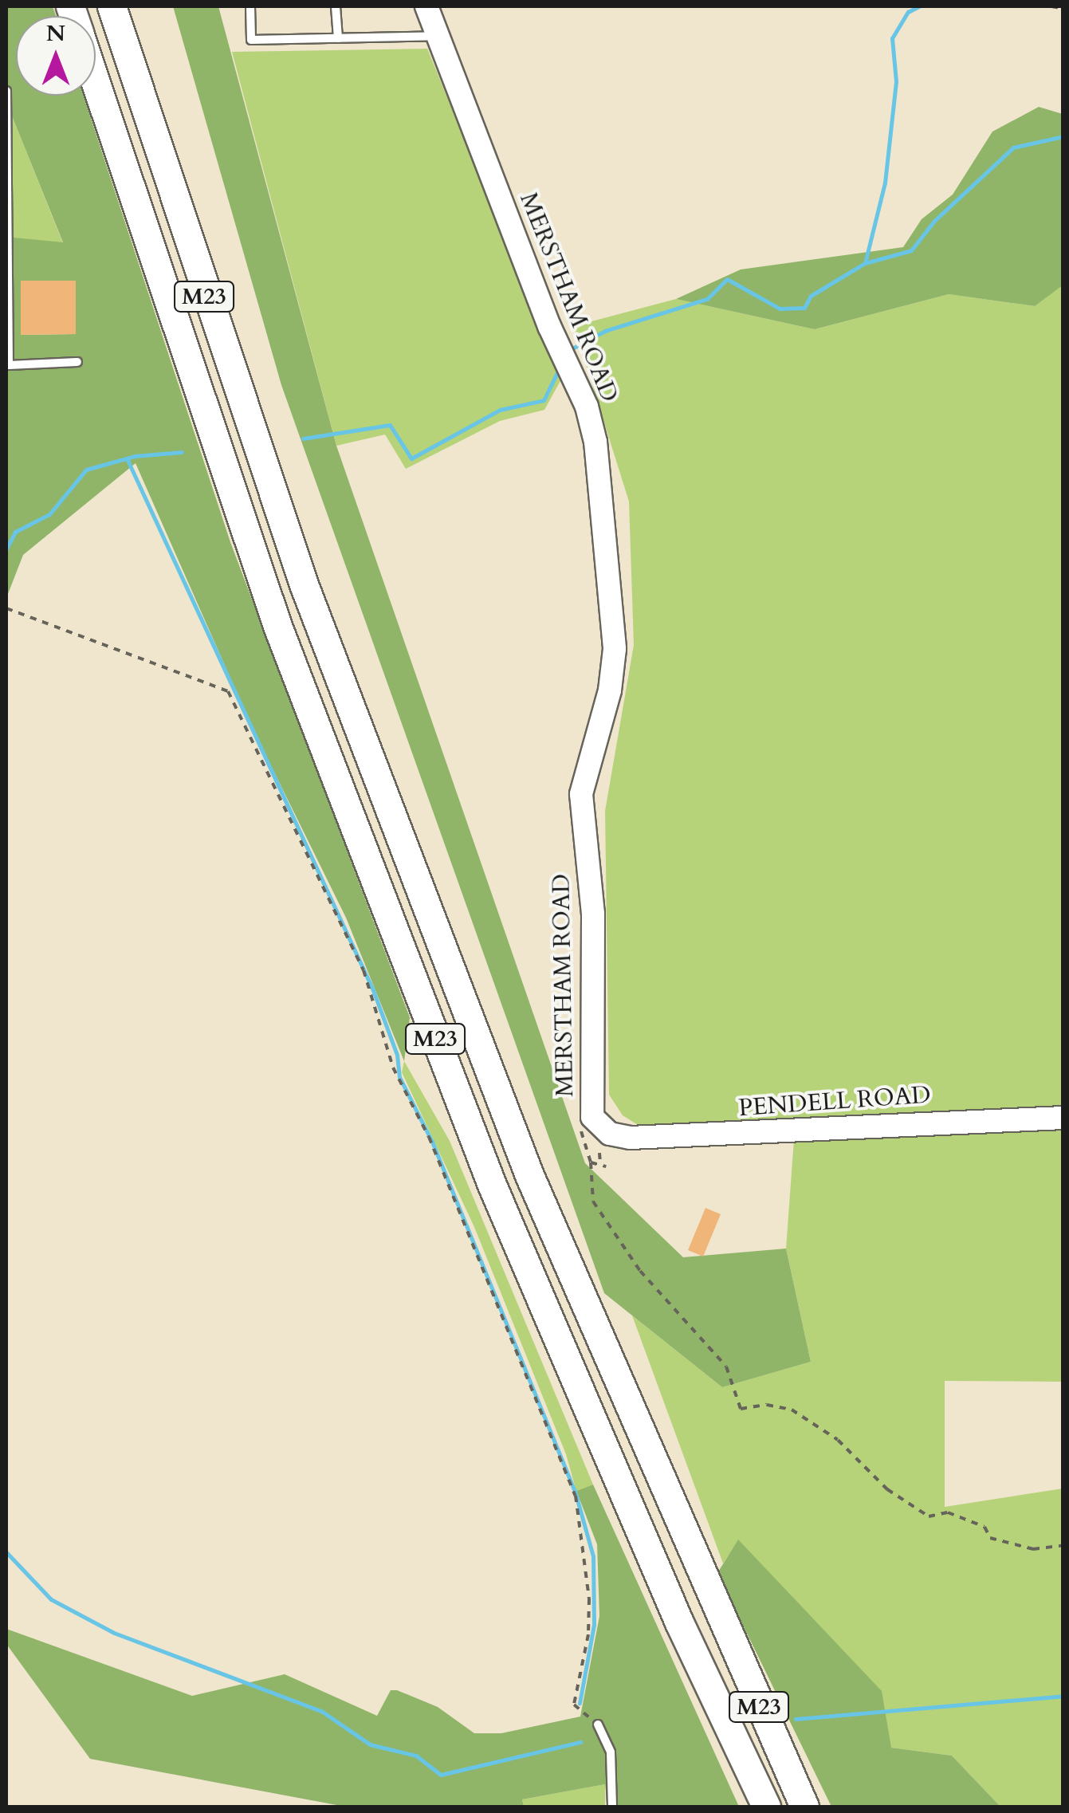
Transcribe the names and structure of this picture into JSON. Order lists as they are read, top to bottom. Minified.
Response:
{"streets":{"highway":["M23"],"street":["MERSTHAM ROAD","PENDELL ROAD"]},"crossings":[["MERSTHAM ROAD","PENDELL ROAD"]],"north":"top"}
